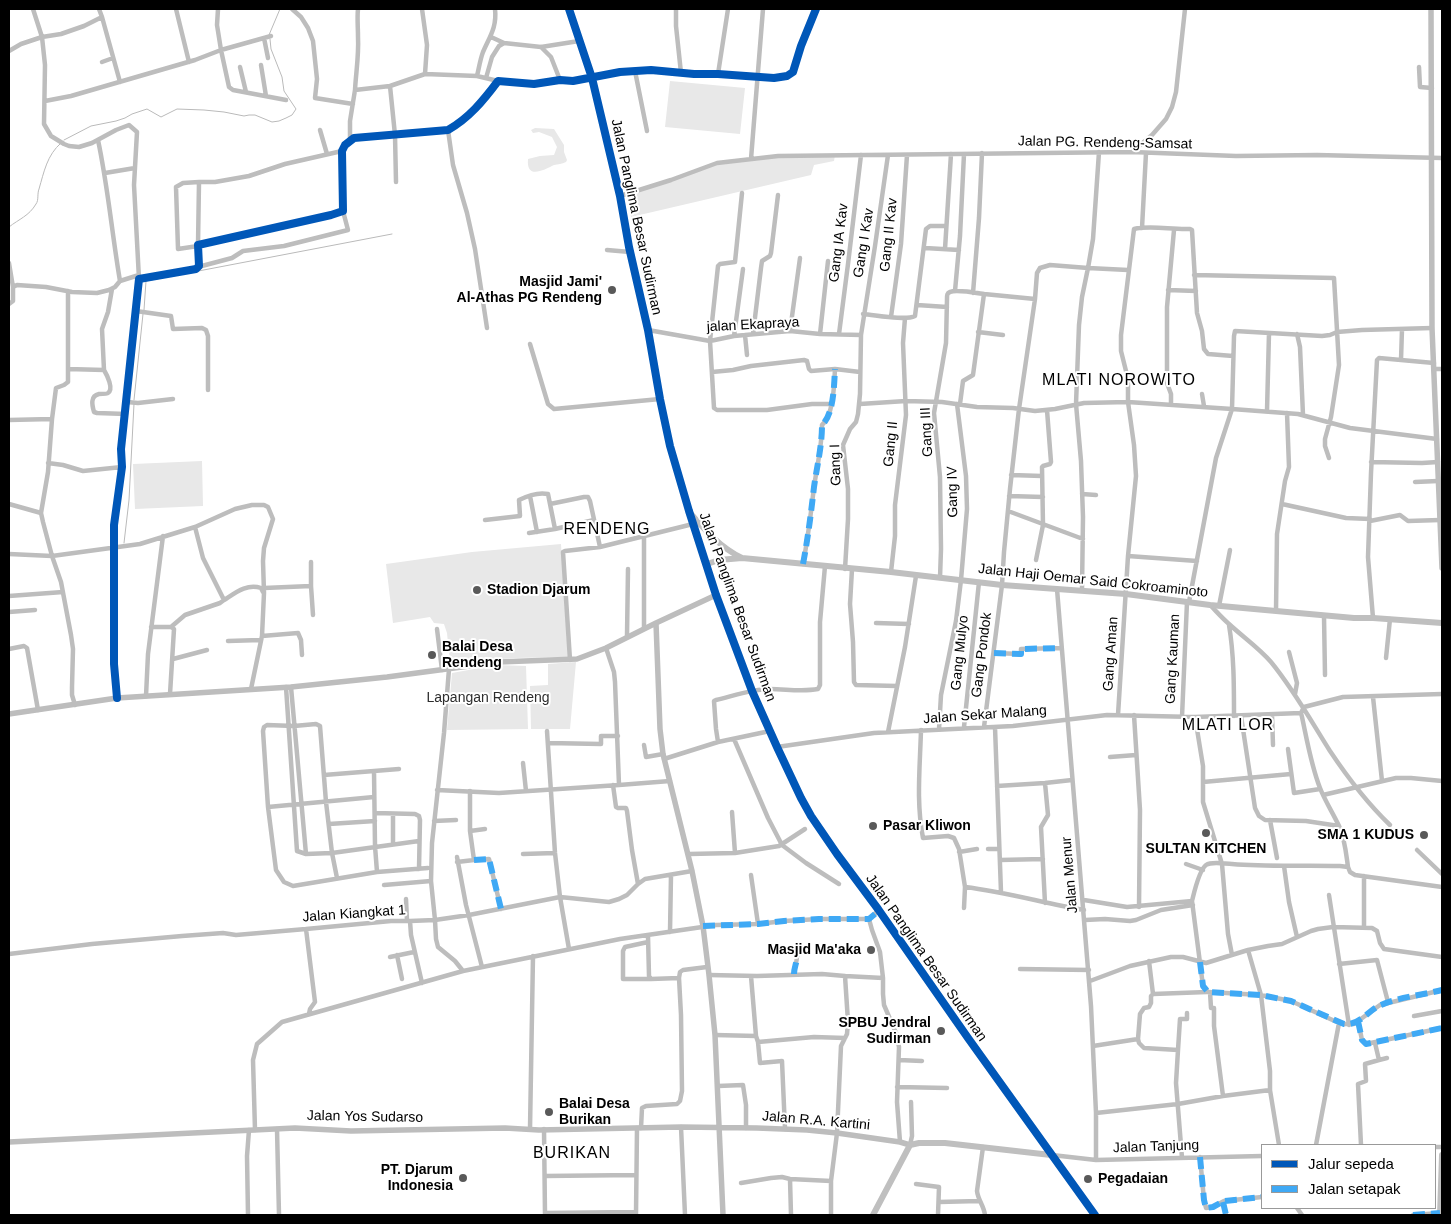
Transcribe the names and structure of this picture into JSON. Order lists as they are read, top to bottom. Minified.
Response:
{"streets":{"main road":["Jalan Panglima Besar Sudirman","Jalan Haji Oemar Said Cokroaminoto"],"street":["Jalan PG. Rendeng-Samsat","Gang II Kav","Gang IA Kav","Gang I Kav","jalan Ekapraya","Gang III","Gang II","Gang I","Gang IV","Gang Mulyo","Gang Aman","Gang Pondok","Gang Kauman","Jalan Sekar Malang","Jalan Menur","Jalan Kiangkat 1","Jalan Yos Sudarso","Jalan R.A. Kartini","Jalan Tanjung"]},"crossings":[["Jalan PG. Rendeng-Samsat","Jalan Panglima Besar Sudirman"],["Jalan PG. Rendeng-Samsat","Gang II Kav"],["Jalan PG. Rendeng-Samsat","Gang IA Kav"],["Jalan PG. Rendeng-Samsat","Gang I Kav"],["Jalan Panglima Besar Sudirman","jalan Ekapraya"],["Jalan Panglima Besar Sudirman","Jalan Haji Oemar Said Cokroaminoto"],["Jalan Panglima Besar Sudirman","Jalan Sekar Malang"],["Jalan Panglima Besar Sudirman","Jalan Tanjung"],["Gang IA Kav","jalan Ekapraya"],["Gang I Kav","jalan Ekapraya"],["Gang I Kav","Gang I"],["jalan Ekapraya","Gang I"],["Gang III","Jalan Haji Oemar Said Cokroaminoto"],["Gang II","Jalan Haji Oemar Said Cokroaminoto"],["Gang I","Jalan Haji Oemar Said Cokroaminoto"],["Gang IV","Jalan Haji Oemar Said Cokroaminoto"],["Gang IV","Jalan Sekar Malang"],["Jalan Haji Oemar Said Cokroaminoto","Gang Mulyo"],["Jalan Haji Oemar Said Cokroaminoto","Gang Aman"],["Jalan Haji Oemar Said Cokroaminoto","Gang Pondok"],["Jalan Haji Oemar Said Cokroaminoto","Gang Kauman"],["Jalan Haji Oemar Said Cokroaminoto","Jalan Menur"],["Gang Mulyo","Jalan Sekar Malang"],["Gang Aman","Jalan Sekar Malang"],["Gang Pondok","Jalan Sekar Malang"],["Gang Kauman","Jalan Sekar Malang"],["Jalan Sekar Malang","Jalan Menur"],["Jalan Menur","Jalan Tanjung"],["Jalan Yos Sudarso","Jalan R.A. Kartini"]],"districts":["MLATI NOROWITO","RENDENG","MLATI LOR","BURIKAN"],"parks":["Lapangan Rendeng"],"places":["Masjid Jami' Al-Athas PG Rendeng","Stadion Djarum","Balai Desa Rendeng","Pasar Kliwon","SULTAN KITCHEN","SMA 1 KUDUS","Masjid Ma'aka","SPBU Jendral Sudirman","Balai Desa Burikan","PT. Djarum Indonesia","Pegadaian"],"legend":["Jalur sepeda","Jalan setapak"]}
